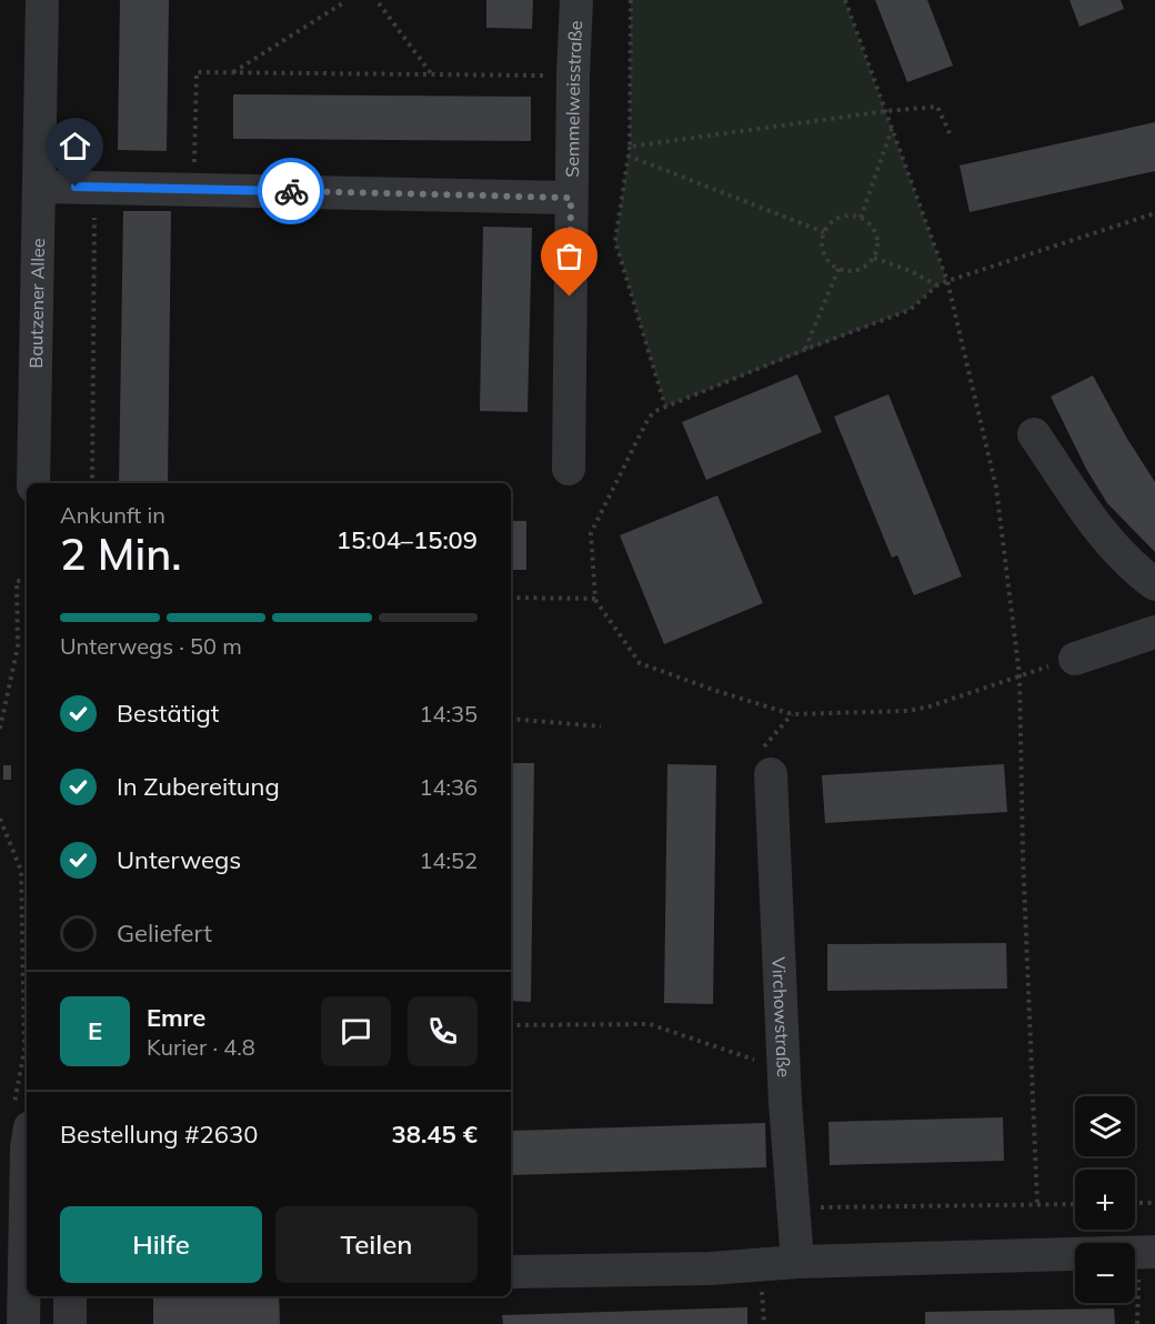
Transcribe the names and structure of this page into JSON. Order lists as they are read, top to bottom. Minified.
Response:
{"streets":{"street":["Semmelweisstraße","Bautzener Allee","Virchowstraße"]},"crossings":[["Semmelweisstraße","Bautzener Allee"]],"page":{"heading":["2 Min.","Ankunft in","15:04–15:09"],"panel":["Emre","Kurier · 4.8","Bestellung #2630","38.45 €"],"bar":"Unterwegs · 50 m","list":[["Bestätigt","14:35"],["In Zubereitung","14:36"],["Unterwegs","14:52"],"Geliefert"],"round":"E","map_buttons":["+","−"],"buttons":["Hilfe","Teilen"]}}
